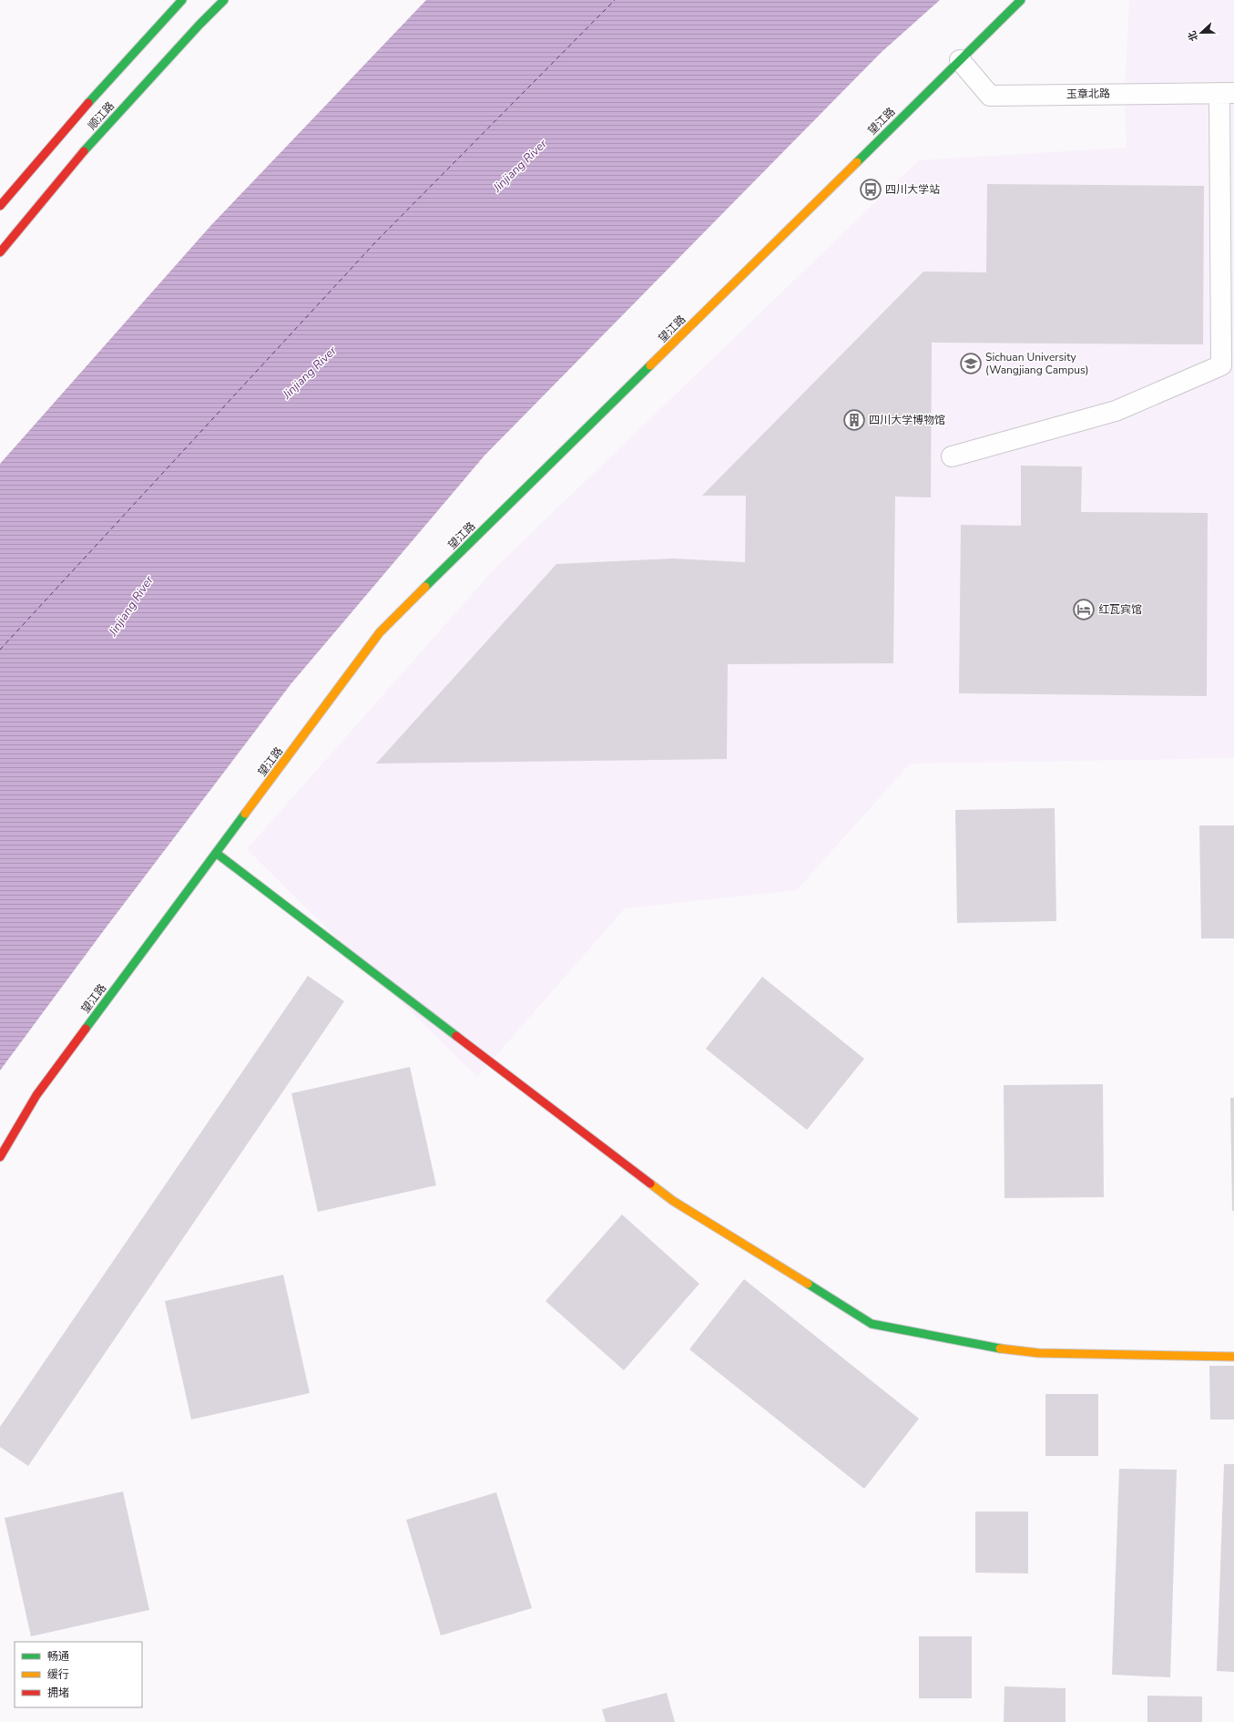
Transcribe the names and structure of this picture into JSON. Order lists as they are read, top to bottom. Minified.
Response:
{"streets":{"street":["玉章北路","顺江路","望江路"]},"crossings":[["玉章北路","望江路"]],"water":["Jinjiang River"],"places":{"bus stop":["四川大学站"],"school or university":["Sichuan University (Wangjiang Campus)"],"building":["四川大学博物馆"],"hotel":["红瓦宾馆"]},"legend":["畅通","缓行","拥堵"],"north":"left"}
